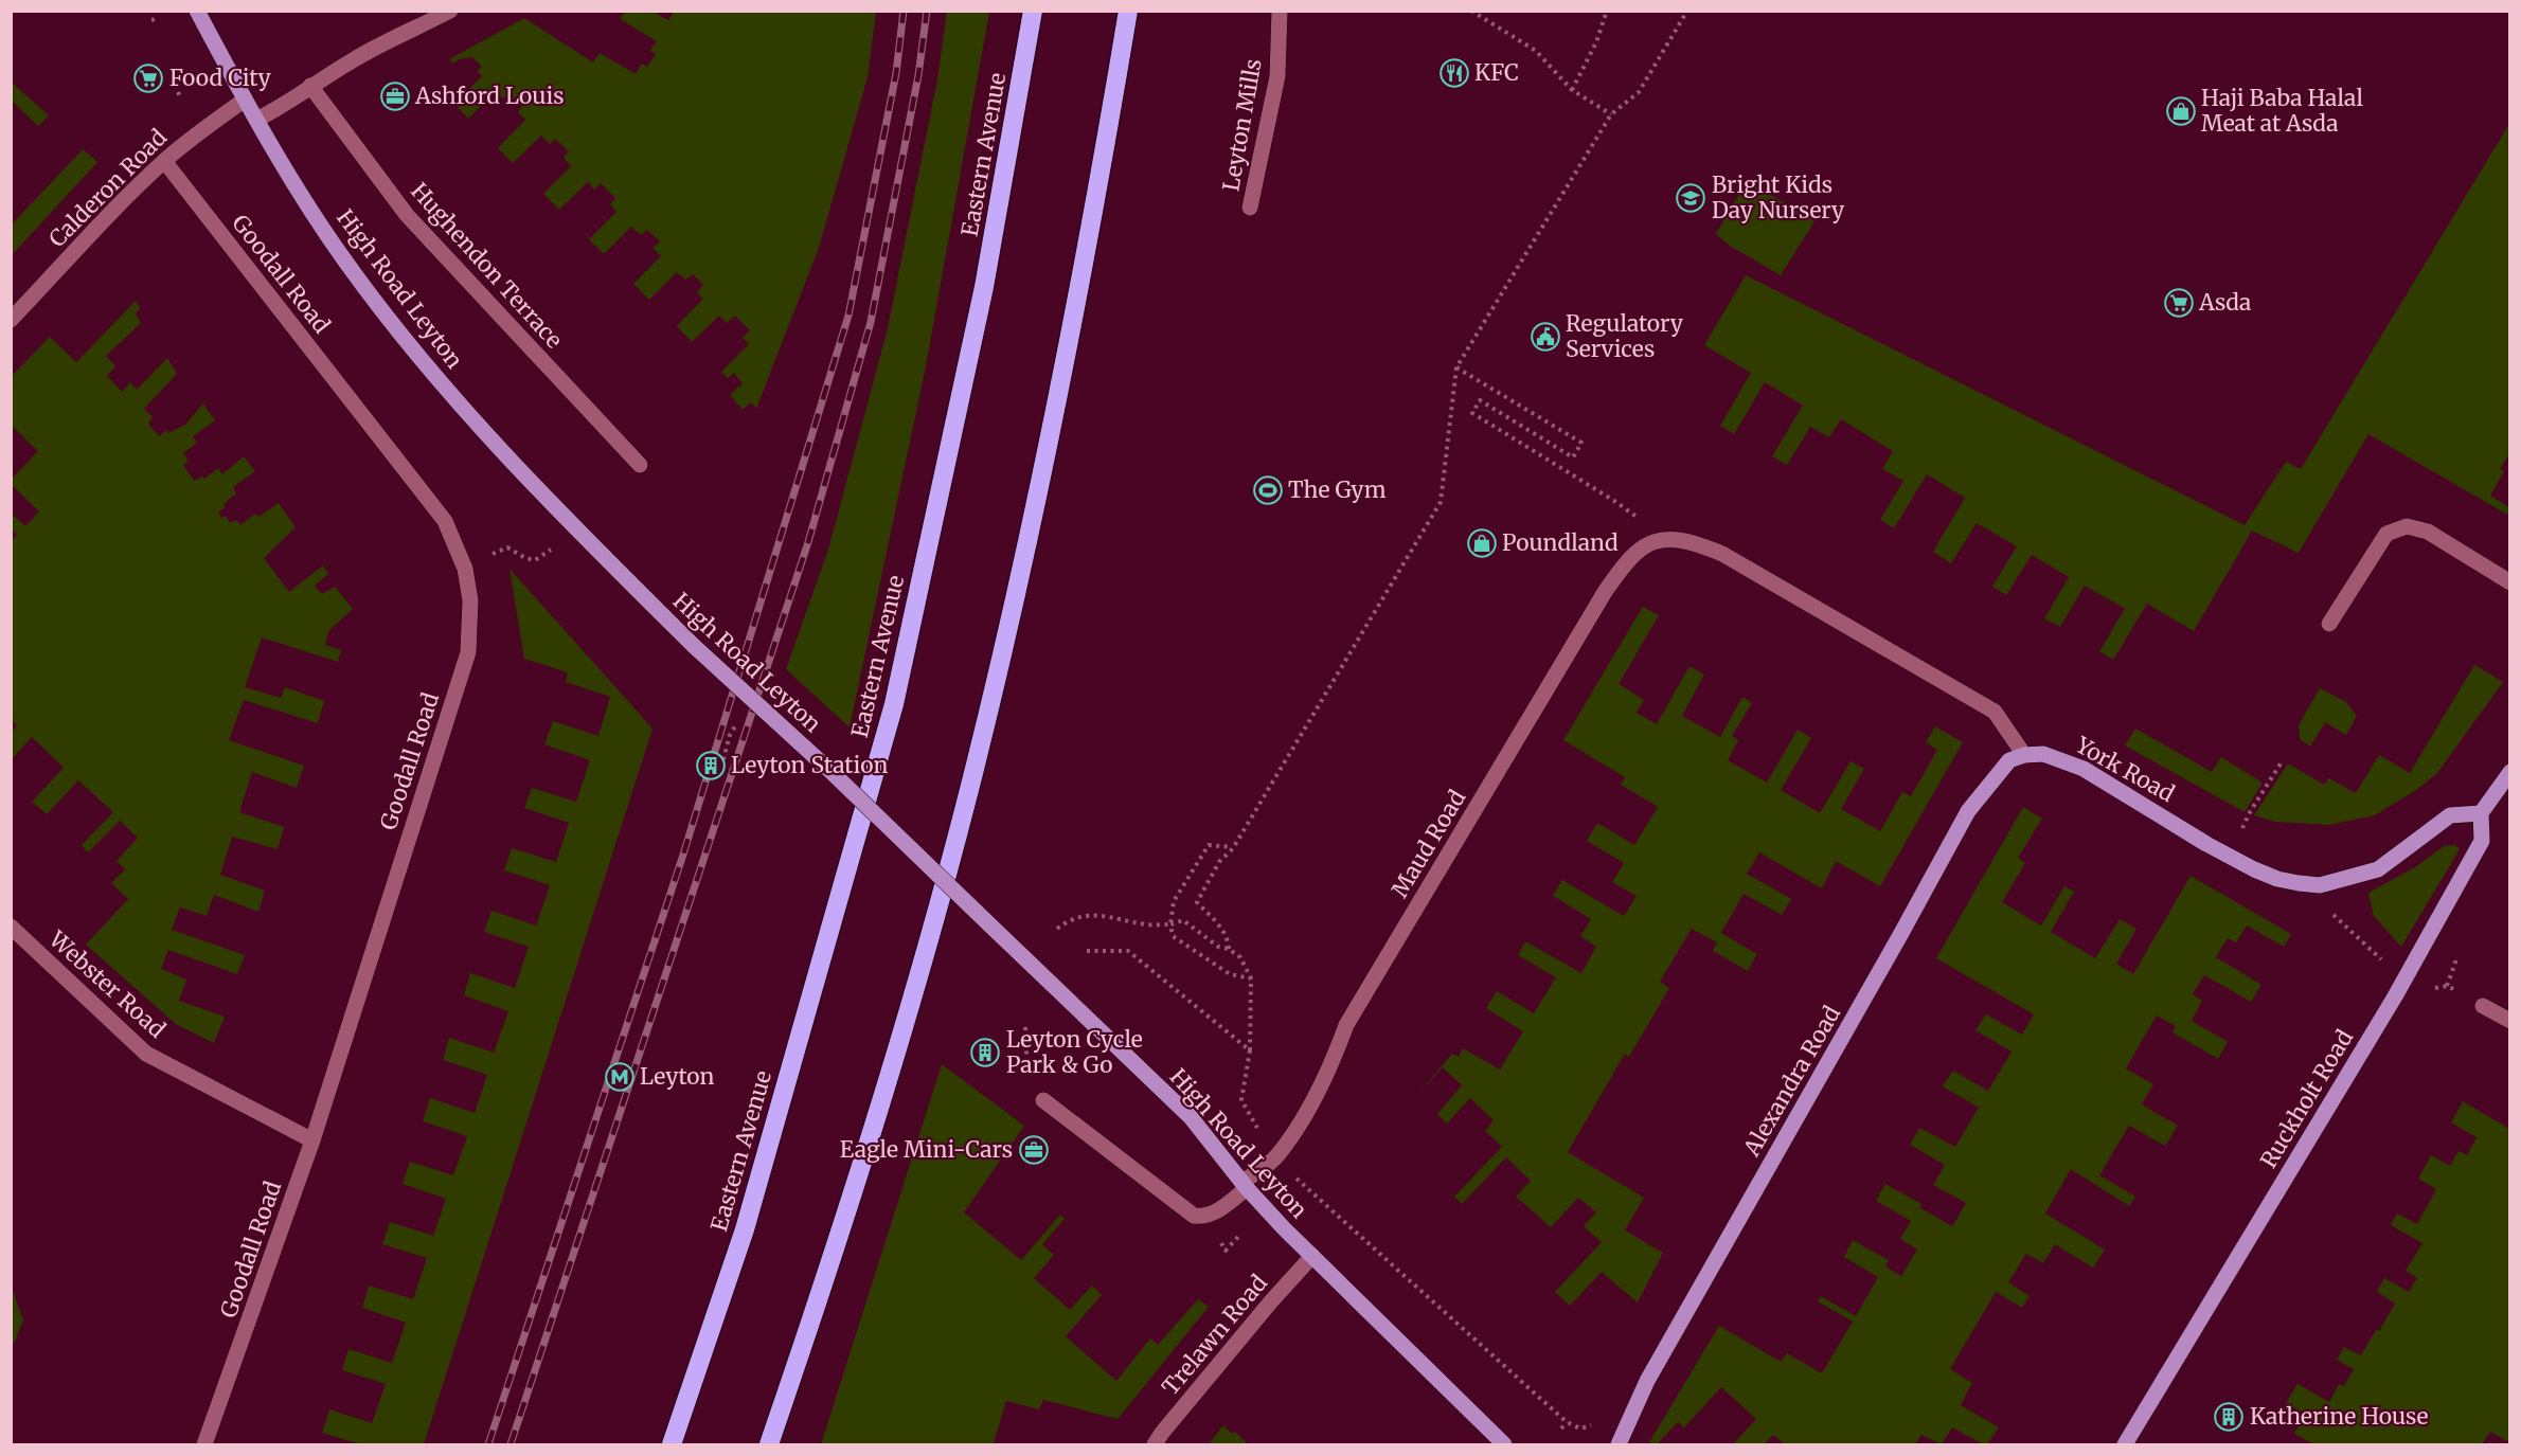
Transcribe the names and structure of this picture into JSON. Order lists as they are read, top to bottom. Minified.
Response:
{"streets":{"highway":["Eastern Avenue"],"main road":["High Road Leyton","York Road","Alexandra Road","Ruckholt Road"],"street":["Leyton Mills","Calderon Road","Hughendon Terrace","Goodall Road","Maud Road","Webster Road","Trelawn Road"]},"crossings":[["Calderon Road","Goodall Road"],["Calderon Road","High Road Leyton"],["Goodall Road","Webster Road"],["High Road Leyton","Maud Road"],["High Road Leyton","Trelawn Road"],["York Road","Alexandra Road"],["York Road","Ruckholt Road"]],"places":{"restaurant":["KFC"],"supermarket":["Food City","Asda"],"office":["Ashford Louis","Eagle Mini-Cars"],"shop":["Haji Baba Halal Meat at Asda","Poundland"],"school or university":["Bright Kids Day Nursery"],"public building":["Regulatory Services"],"sports":["The Gym"],"building":["Leyton Station","Leyton Cycle Park & Go","Katherine House"],"metro station":["Leyton"]}}
